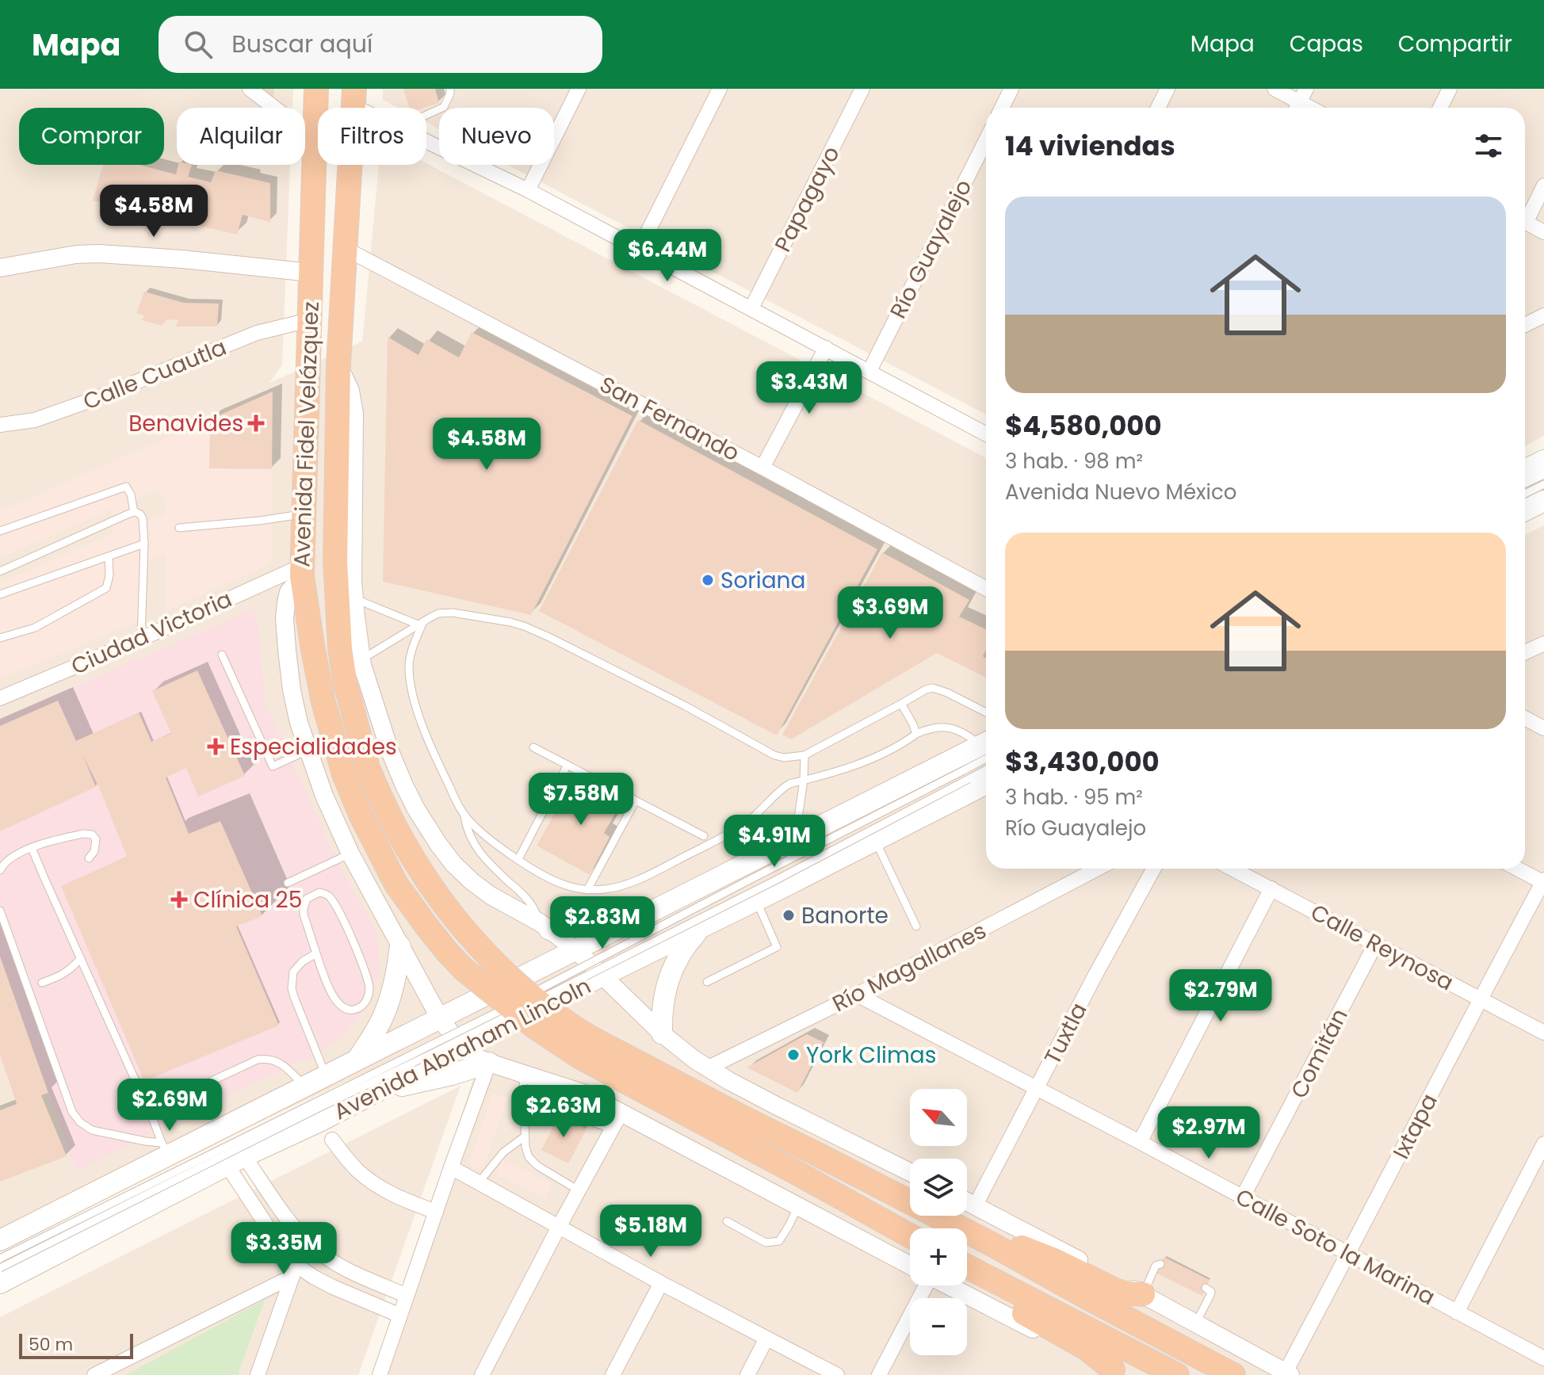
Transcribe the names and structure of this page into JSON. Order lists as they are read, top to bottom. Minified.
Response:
{"streets":{"highway":["Avenida Fidel Velázquez"],"main road":["Avenida Abraham Lincoln"],"street":["Papagayo","Río Guayalejo","Calle Cuautla","San Fernando","Ciudad Victoria","Calle Reynosa","Río Magallanes","Tuxtla","Comitán","Ixtapa","Calle Soto la Marina"]},"crossings":[["Calle Cuautla","Avenida Fidel Velázquez"],["San Fernando","Avenida Fidel Velázquez"],["Avenida Fidel Velázquez","Ciudad Victoria"],["Calle Reynosa","Comitán"],["Calle Reynosa","Ixtapa"],["Río Magallanes","Calle Soto la Marina"],["Tuxtla","Calle Soto la Marina"],["Comitán","Calle Soto la Marina"],["Ixtapa","Calle Soto la Marina"]],"places":{"health":["Benavides","Especialidades","Clínica 25"],"other":["Soriana","Banorte","York Climas"]},"scale_bar":"50 m","north":"top left","page":{"header":"Mapa","search":"Buscar aquí","nav":["Mapa","Capas","Compartir"],"chip":["Comprar","Alquilar","Filtros","Nuevo"],"heading":"14 viviendas","list":[{"name":"$4,580,000","note":"3 hab. · 98 m² · Avenida Nuevo México"},{"name":"$3,430,000","note":"3 hab. · 95 m² · Río Guayalejo"}],"price":["$4.58M","$6.44M","$3.43M","$4.58M","$3.69M","$7.58M","$4.91M","$2.83M","$2.79M","$2.69M","$2.63M","$2.97M","$5.18M","$3.35M"],"map_buttons":["+","−"],"scale":"50 m"}}
